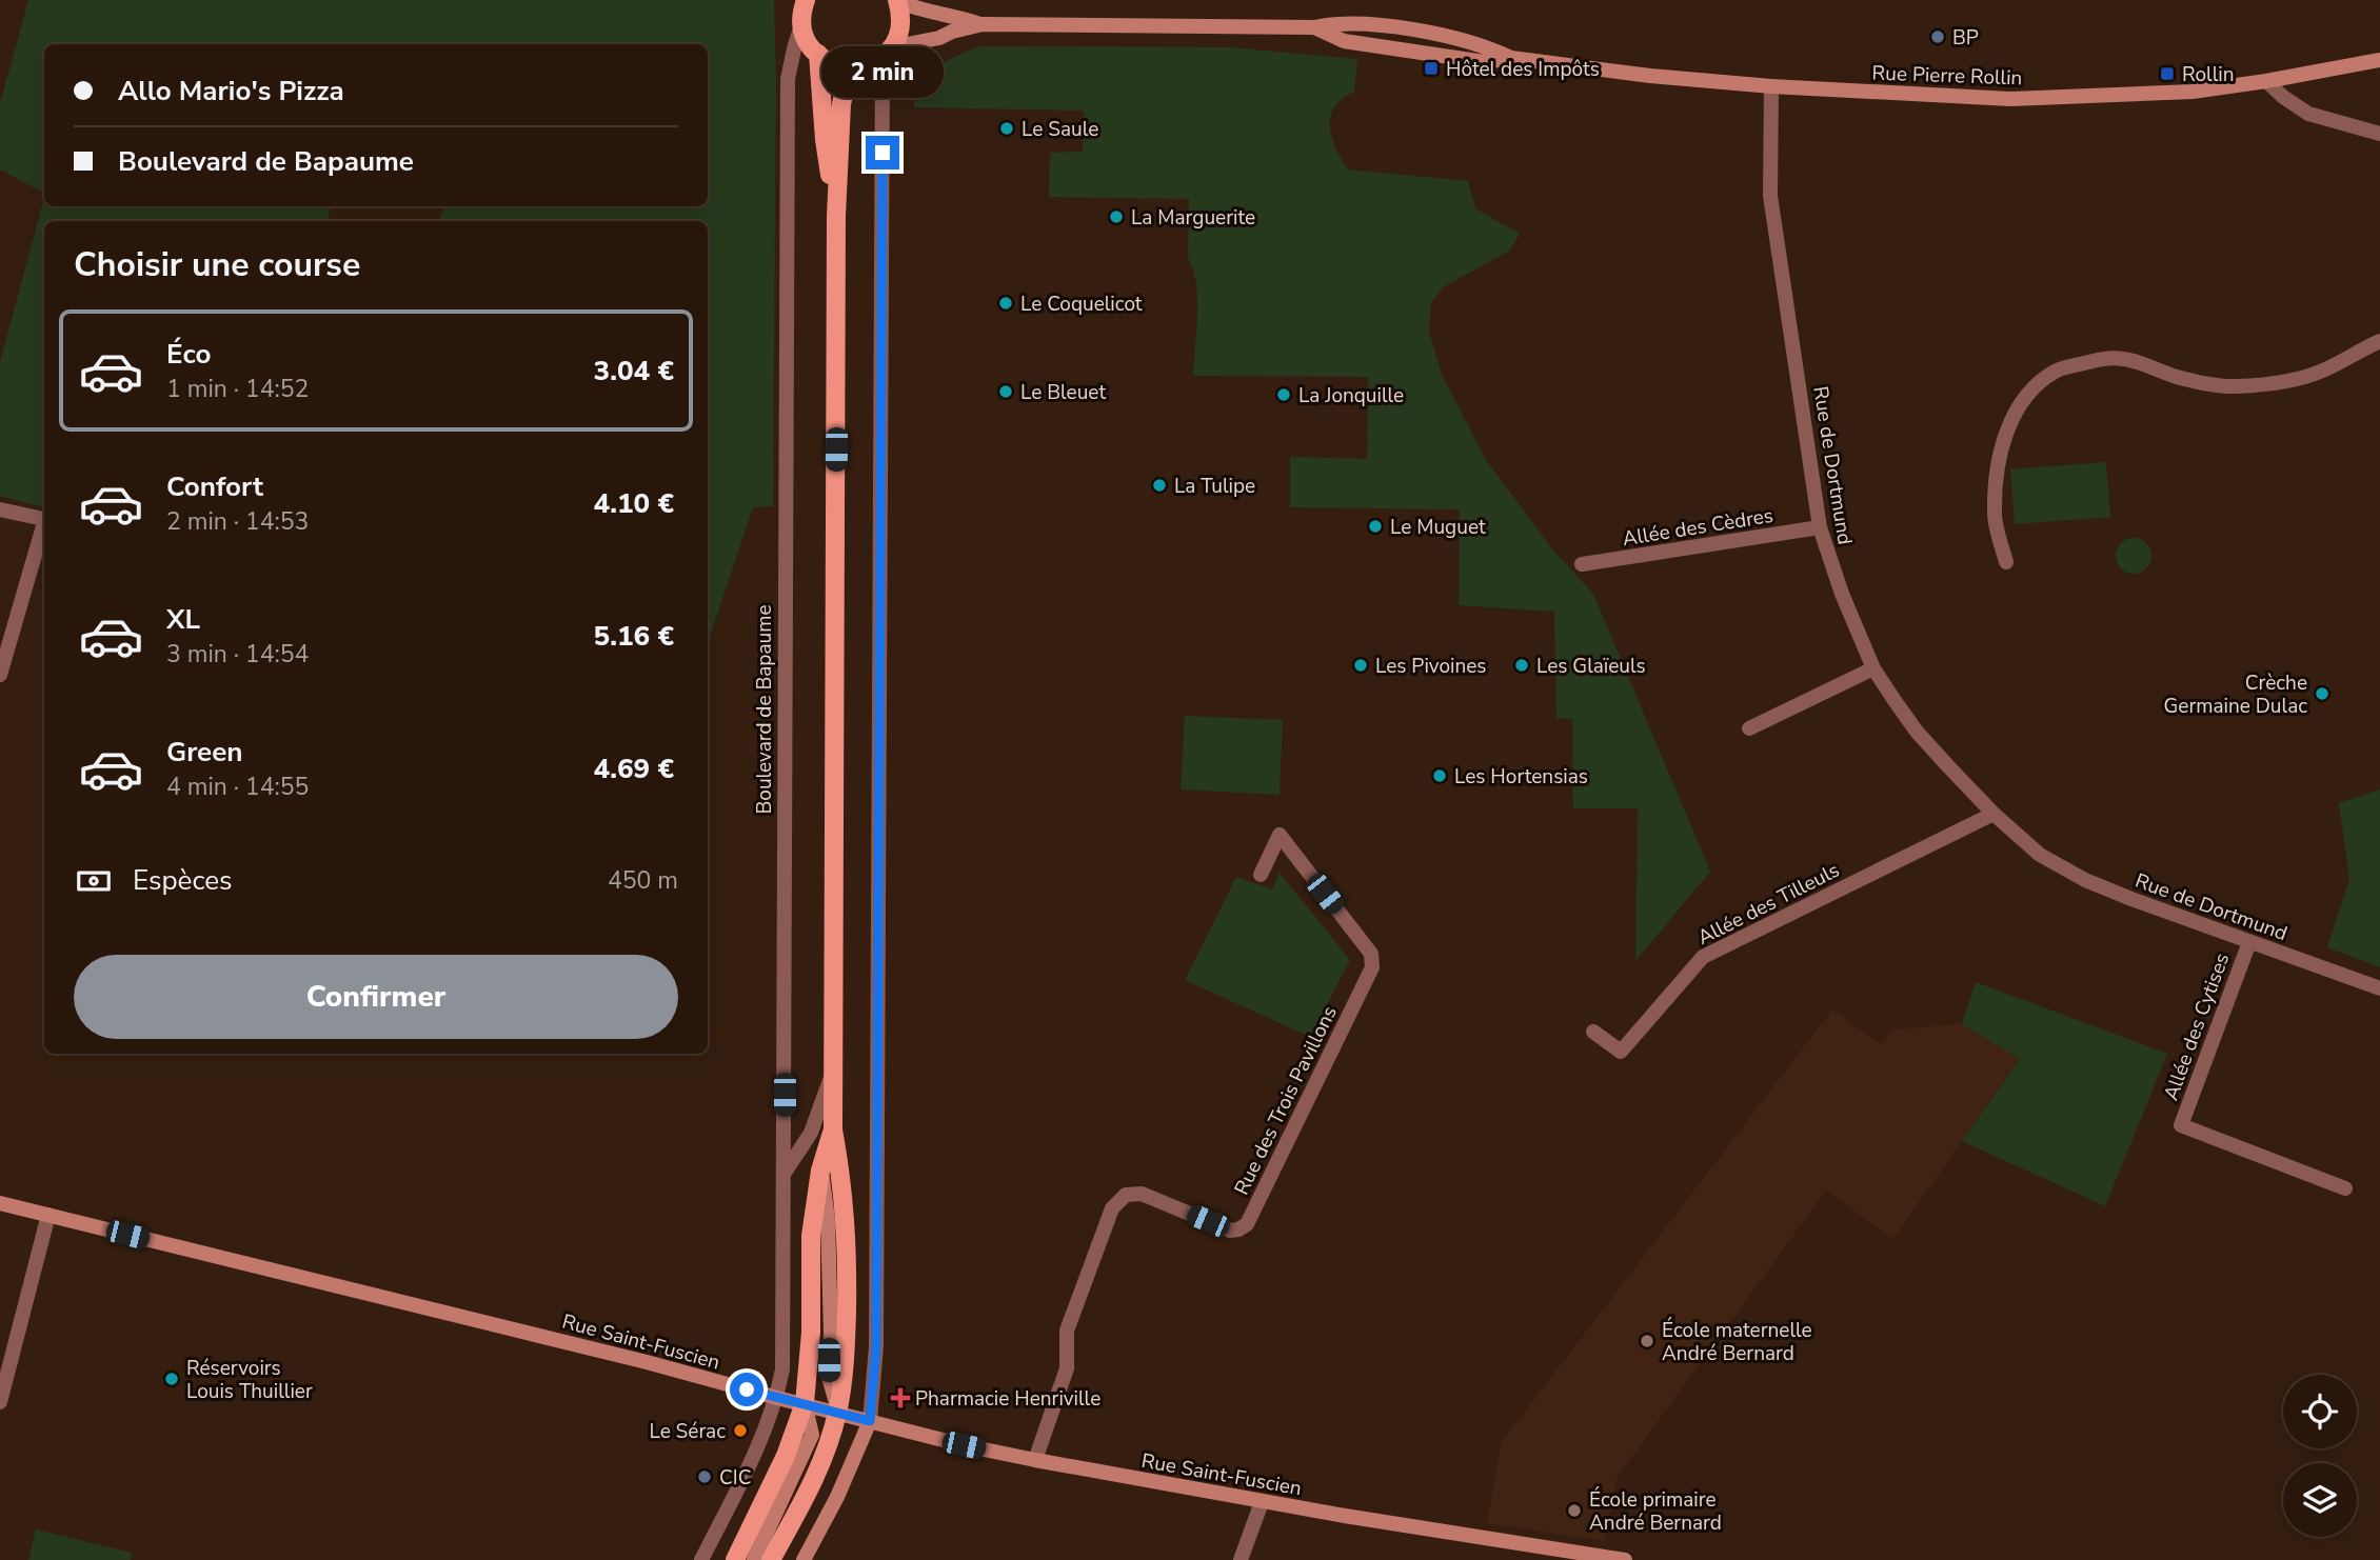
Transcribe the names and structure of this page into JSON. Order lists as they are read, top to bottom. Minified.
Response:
{"streets":{"main road":["Rue Pierre Rollin","Rue Saint-Fuscien"],"street":["Rue de Dortmund","Allée des Cèdres","Boulevard de Bapaume","Allée des Tilleuls","Allée des Cytises","Rue des Trois Pavillons"]},"crossings":[["Rue Pierre Rollin","Rue de Dortmund"],["Rue de Dortmund","Allée des Cèdres"],["Rue de Dortmund","Allée des Tilleuls"],["Rue de Dortmund","Allée des Cytises"],["Boulevard de Bapaume","Rue Saint-Fuscien"],["Rue des Trois Pavillons","Rue Saint-Fuscien"]],"places":{"other":["BP","Le Saule","La Marguerite","Le Coquelicot","Le Bleuet","La Jonquille","La Tulipe","Le Muguet","Les Pivoines","Les Glaïeuls","Crèche Germaine Dulac","Les Hortensias","École maternelle André Bernard","Réservoirs Louis Thuillier","Le Sérac","CIC","École primaire André Bernard"],"transit":["Hôtel des Impôts","Rollin"],"health":["Pharmacie Henriville"]},"page":{"banner":["Allo Mario's Pizza","Boulevard de Bapaume"],"bubble":"2 min","heading":"Choisir une course","list":[{"name":"Éco","note":"1 min · 14:52","value":"3.04 €"},{"name":"Confort","note":"2 min · 14:53","value":"4.10 €"},{"name":"XL","note":"3 min · 14:54","value":"5.16 €"},{"name":"Green","note":"4 min · 14:55","value":"4.69 €"}],"pay":["Espèces","450 m"],"buttons":"Confirmer"}}
